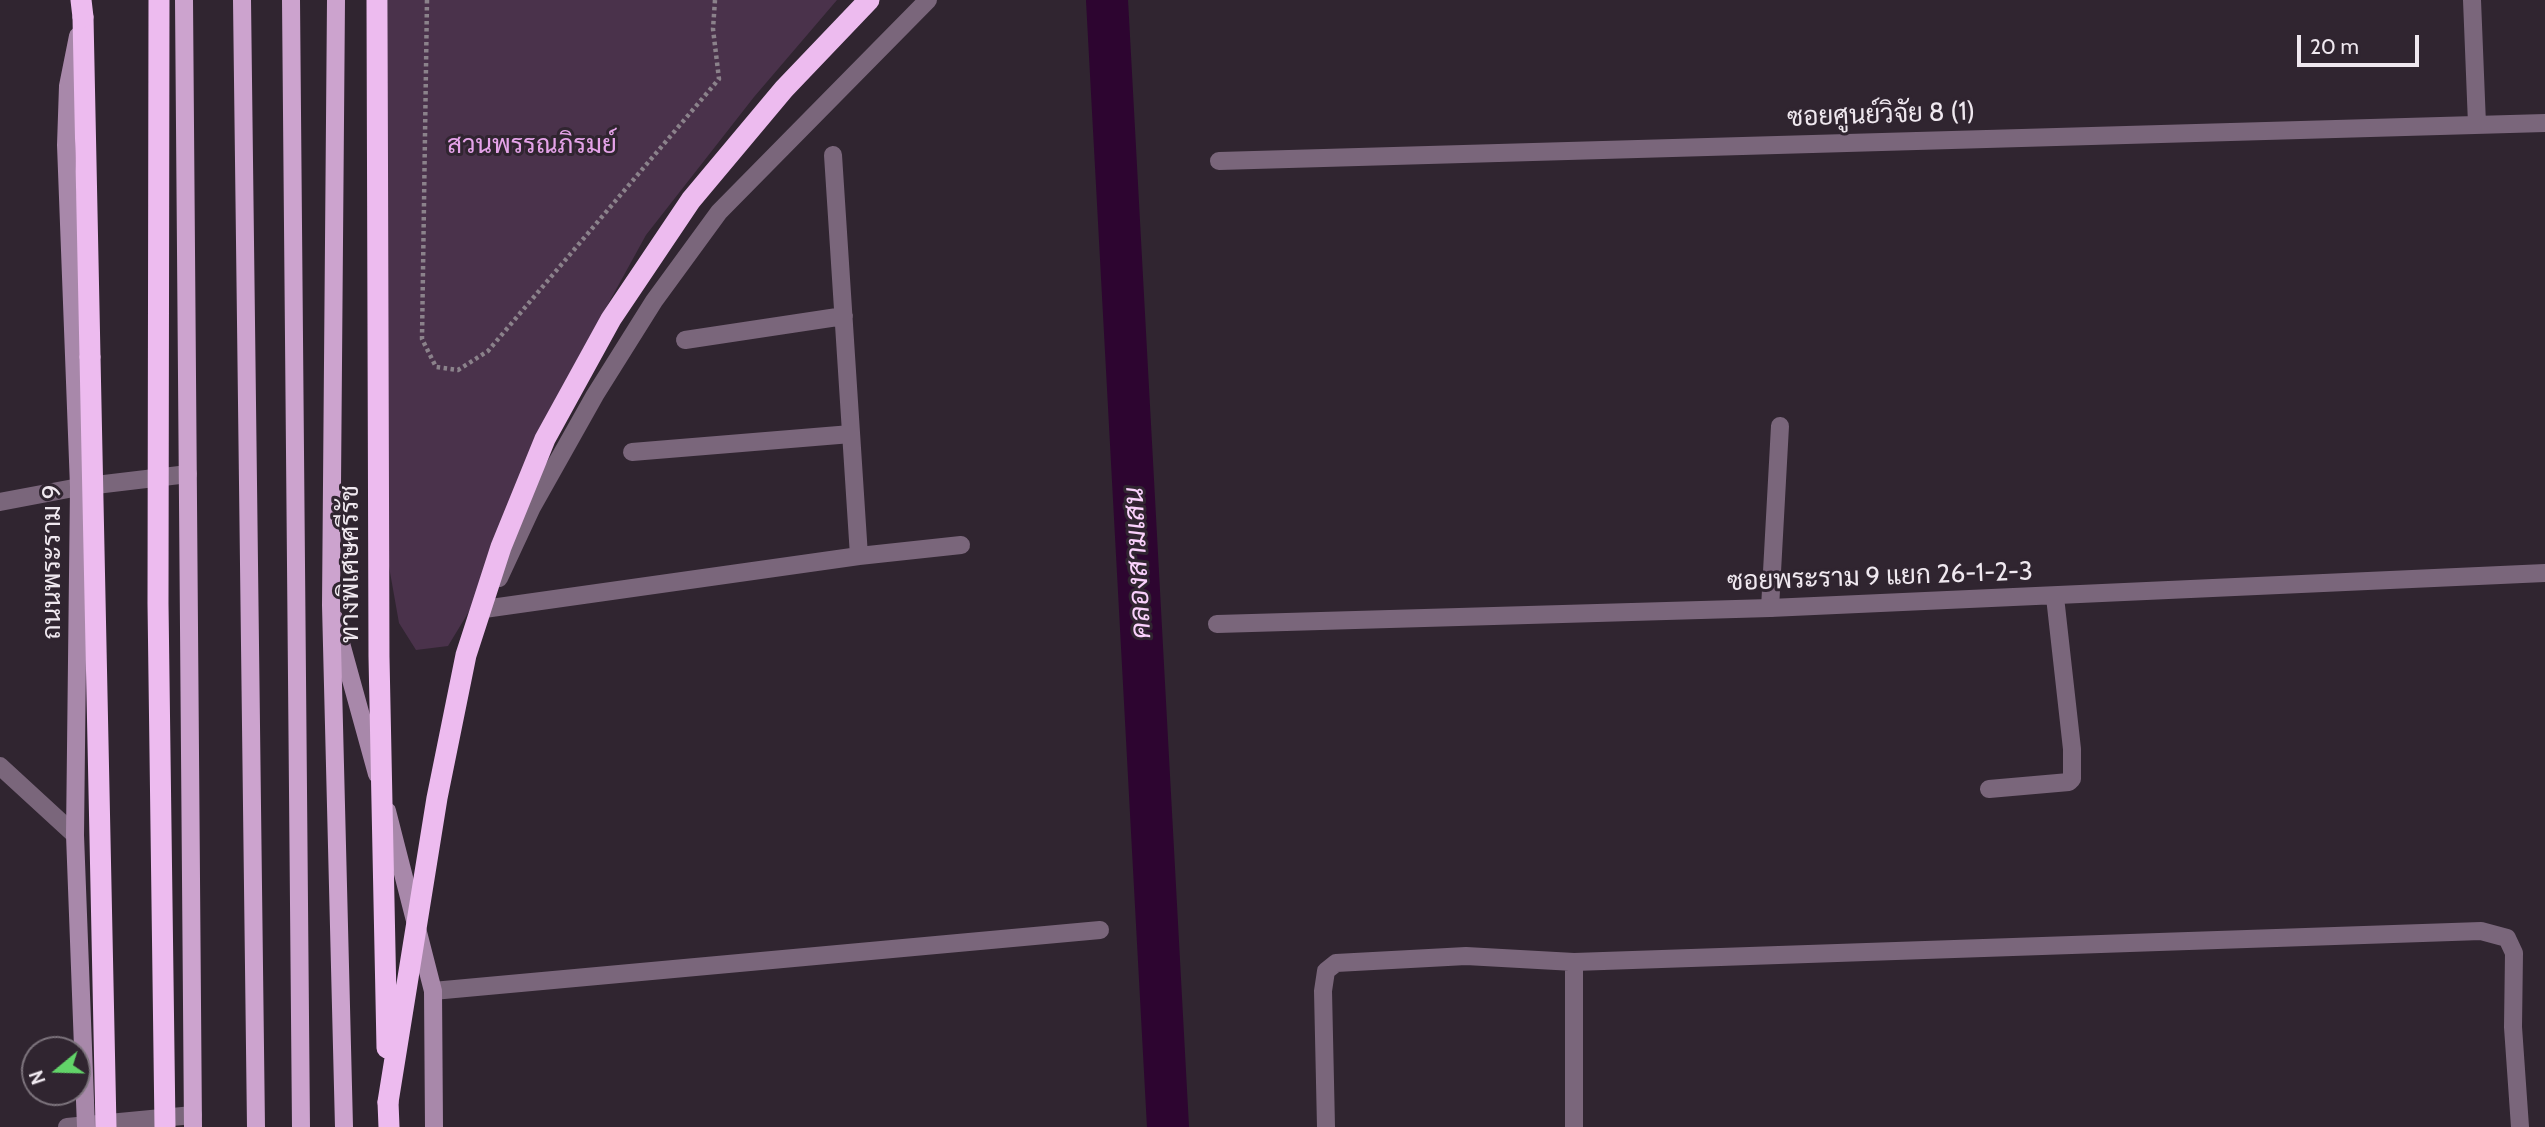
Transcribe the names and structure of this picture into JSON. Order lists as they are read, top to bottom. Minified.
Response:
{"streets":{"highway":["ทางพิเศษศรีรัช"],"main road":["ถนนพระราม 9"],"street":["ซอยศูนย์วิจัย 8 (1)","ซอยพระราม 9 แยก 26-1-2-3"]},"water":["คลองสามเสน"],"parks":["สวนพรรณภิรมย์"],"scale_bar":"20 m","north":"left"}
